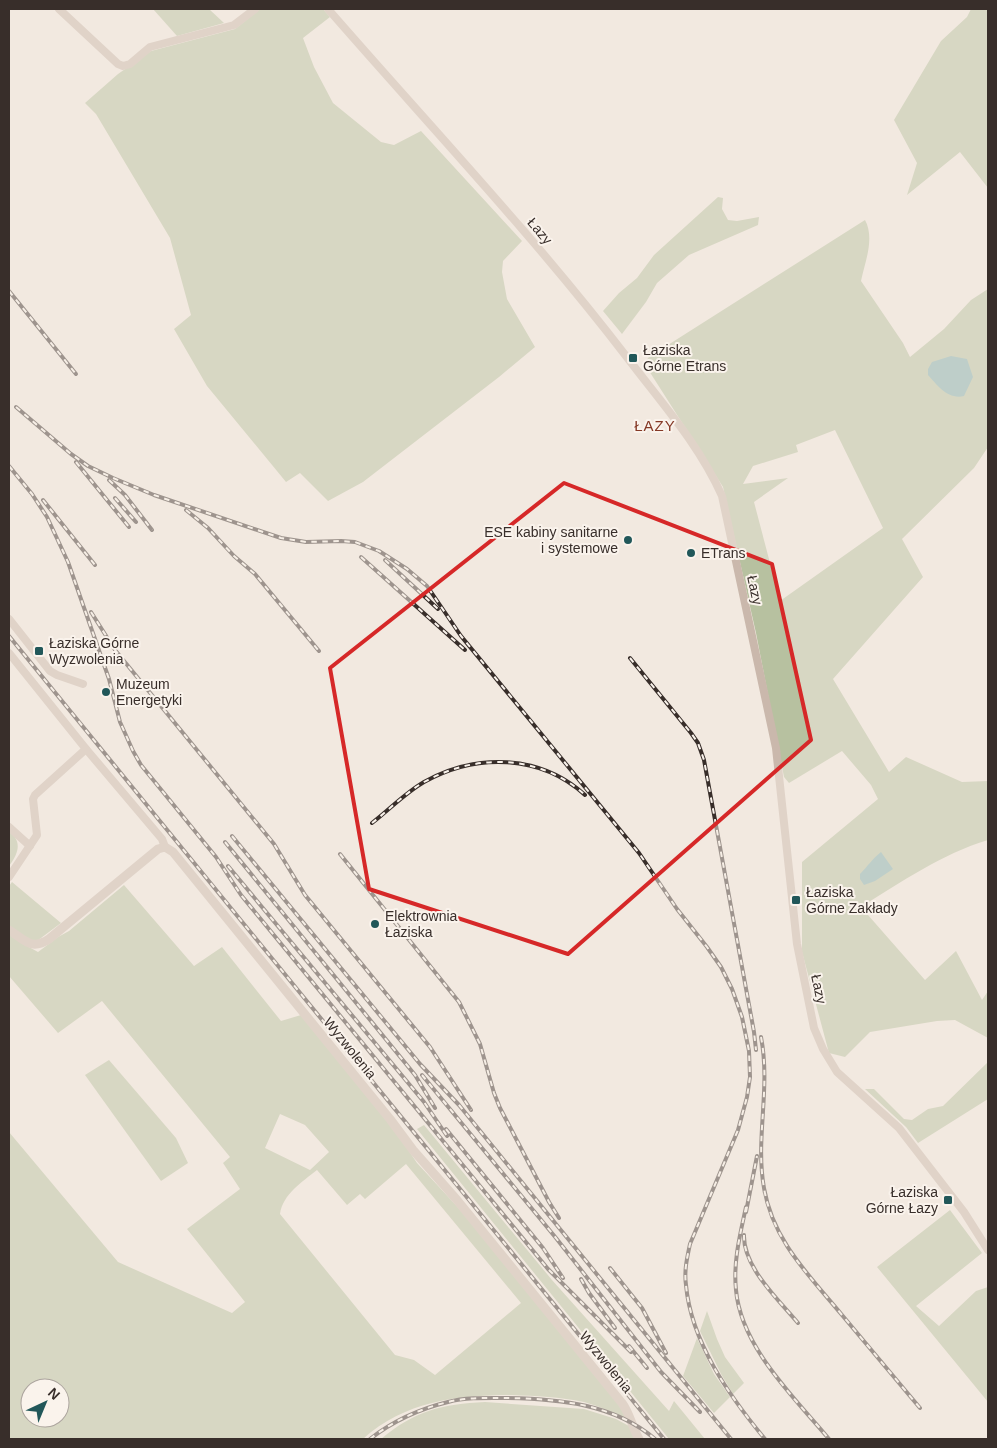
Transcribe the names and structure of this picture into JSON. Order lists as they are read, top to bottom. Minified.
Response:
{"streets":{"street":["Łazy","Wyzwolenia"]},"districts":["ŁAZY"],"places":{"transit":["Łaziska Górne Etrans","Łaziska Górne Wyzwolenia","Łaziska Górne Zakłady","Łaziska Górne Łazy"],"other":["ESE kabiny sanitarne i systemowe","ETrans","Muzeum Energetyki","Elektrownia Łaziska"]},"north":"top right"}
